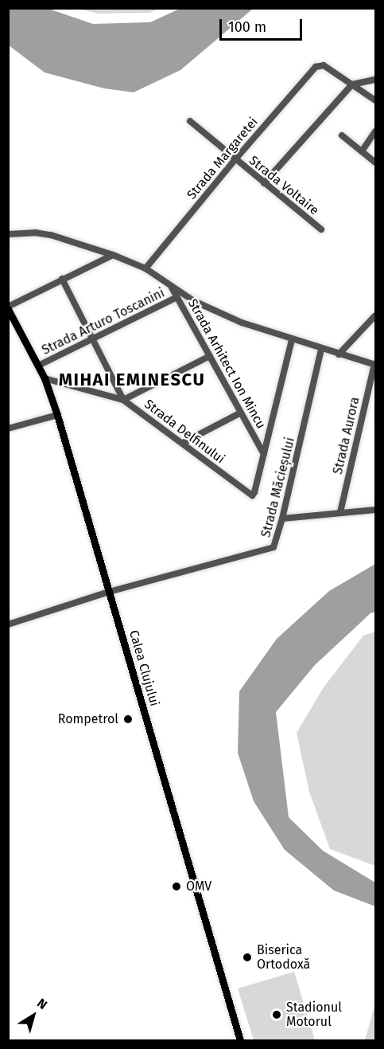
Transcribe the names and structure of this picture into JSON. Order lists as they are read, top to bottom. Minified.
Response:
{"streets":{"main road":["Calea Clujului"],"street":["Strada Margaretei","Strada Voltaire","Strada Arturo Toscanini","Strada Arhitect Ion Mincu","Strada Delfinului","Strada Aurora","Strada Măcieșului"]},"crossings":[["Strada Margaretei","Strada Voltaire"],["Strada Arturo Toscanini","Strada Arhitect Ion Mincu"],["Strada Arturo Toscanini","Calea Clujului"],["Strada Arhitect Ion Mincu","Strada Delfinului"],["Strada Delfinului","Calea Clujului"],["Strada Măcieșului","Calea Clujului"]],"districts":["MIHAI EMINESCU"],"places":["Rompetrol","OMV","Biserica Ortodoxă","Stadionul Motorul"],"scale_bar":"100 m","north":"top right"}
